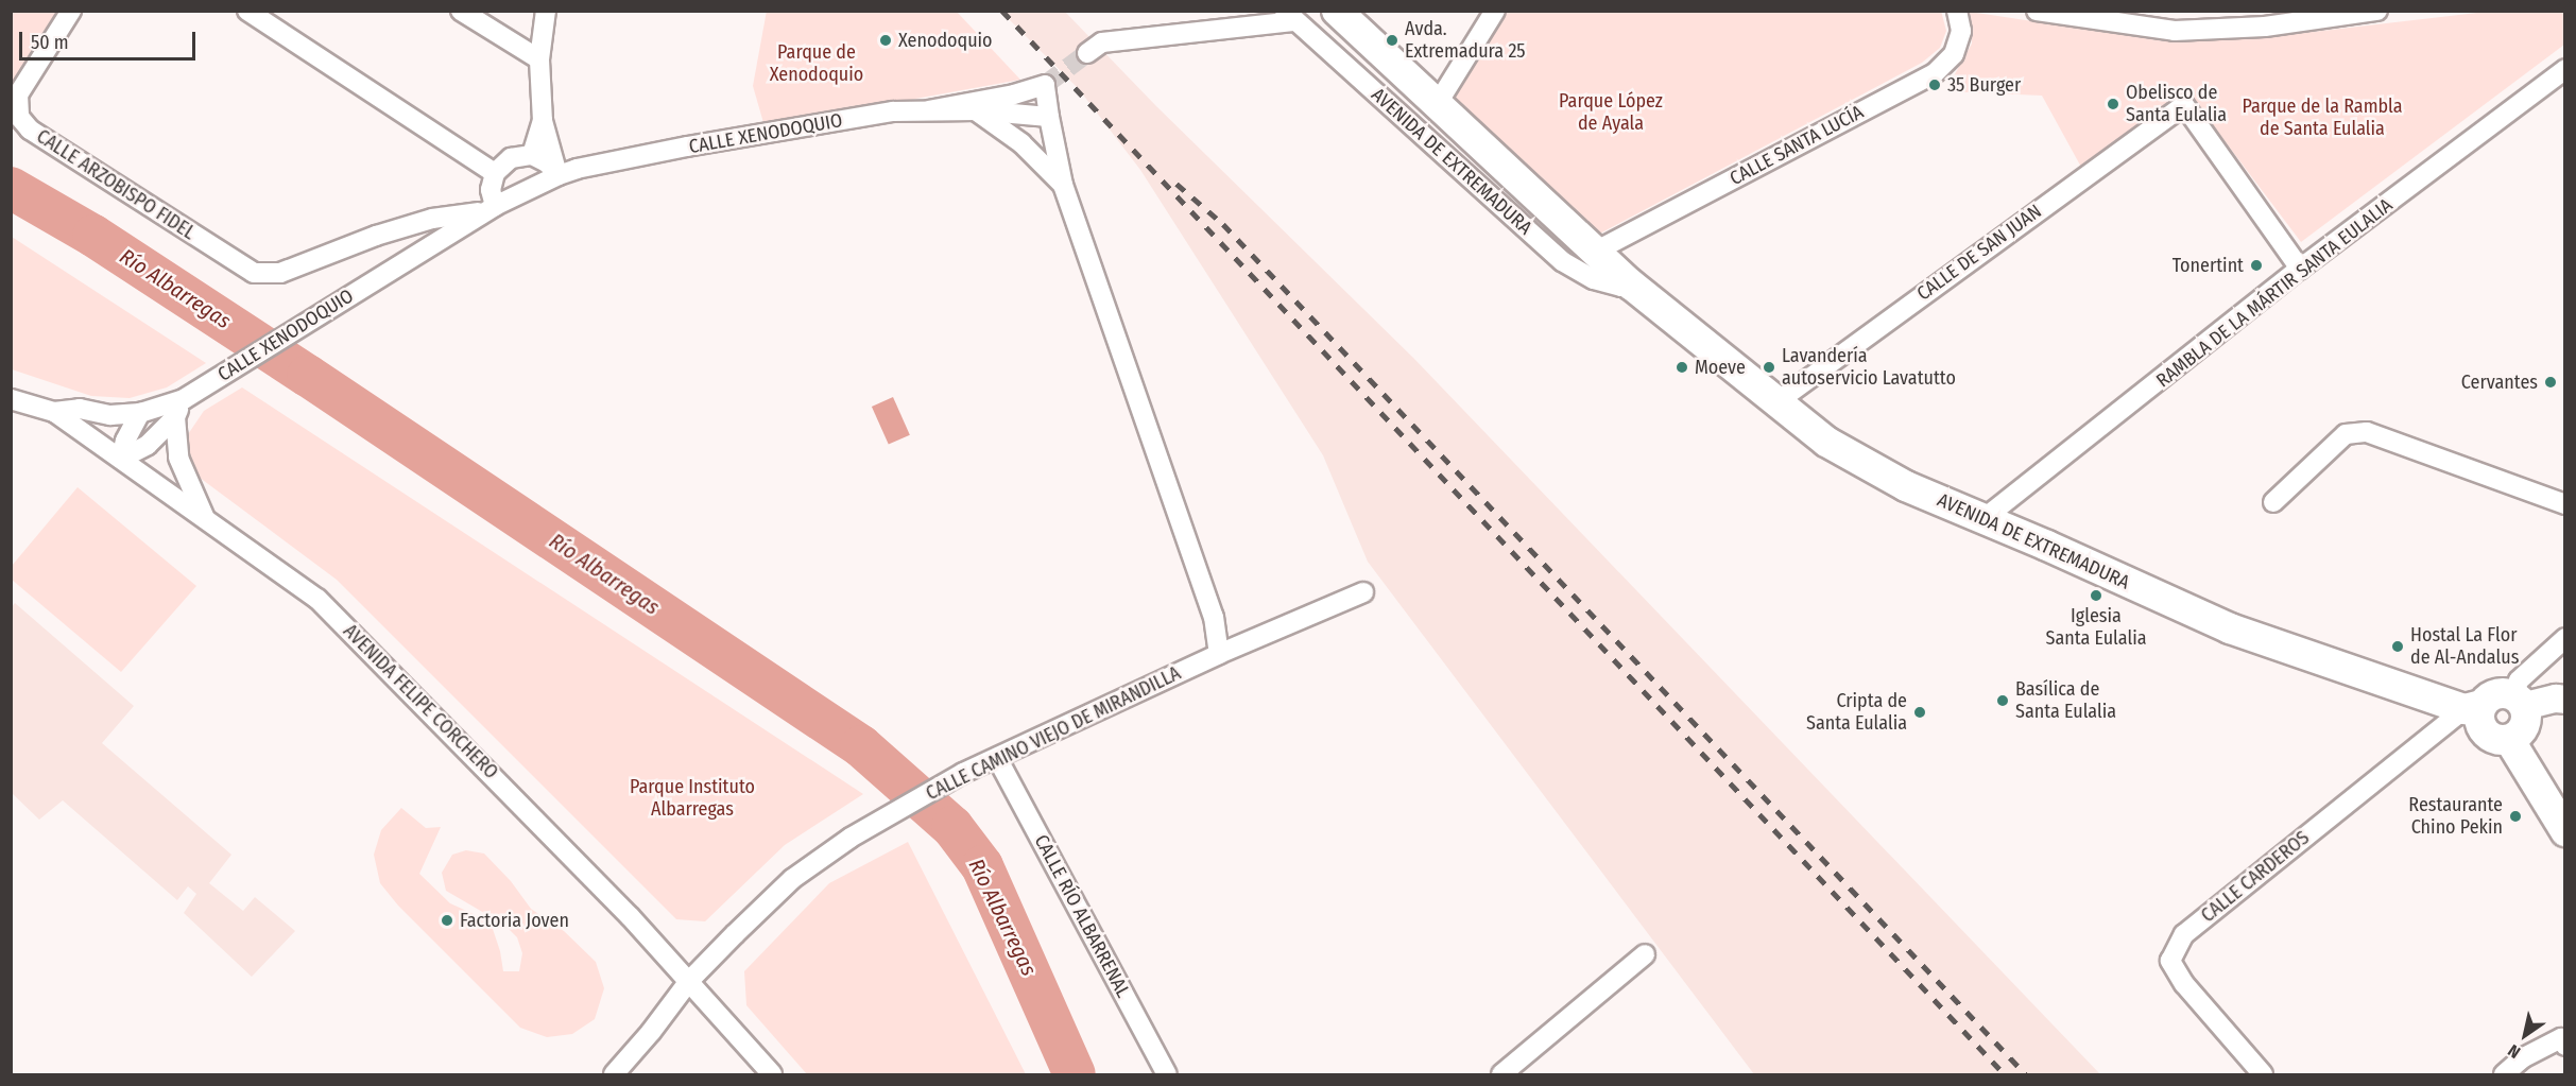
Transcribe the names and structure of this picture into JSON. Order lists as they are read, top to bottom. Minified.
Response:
{"streets":{"main road":["AVENIDA DE EXTREMADURA"],"street":["CALLE XENODOQUIO","CALLE SANTA LUCÍA","CALLE ARZOBISPO FIDEL","CALLE DE SAN JUAN","RAMBLA DE LA MÁRTIR SANTA EULALIA","AVENIDA FELIPE CORCHERO","CALLE CAMINO VIEJO DE MIRANDILLA","CALLE CARDEROS","CALLE RÍO ALBARRENAL"]},"crossings":[["CALLE XENODOQUIO","CALLE ARZOBISPO FIDEL"],["CALLE XENODOQUIO","AVENIDA FELIPE CORCHERO"],["CALLE SANTA LUCÍA","AVENIDA DE EXTREMADURA"],["AVENIDA DE EXTREMADURA","CALLE DE SAN JUAN"],["AVENIDA DE EXTREMADURA","RAMBLA DE LA MÁRTIR SANTA EULALIA"],["AVENIDA DE EXTREMADURA","CALLE CARDEROS"],["CALLE DE SAN JUAN","RAMBLA DE LA MÁRTIR SANTA EULALIA"],["AVENIDA FELIPE CORCHERO","CALLE CAMINO VIEJO DE MIRANDILLA"],["CALLE CAMINO VIEJO DE MIRANDILLA","CALLE RÍO ALBARRENAL"]],"water":["Río Albarregas"],"parks":["Parque de Xenodoquio","Parque López de Ayala","Parque de la Rambla de Santa Eulalia","Parque Instituto Albarregas"],"places":["Xenodoquio","Avda. Extremadura 25","35 Burger","Obelisco de Santa Eulalia","Tonertint","Moeve","Lavandería autoservicio Lavatutto","Cervantes","Iglesia Santa Eulalia","Hostal La Flor de Al-Andalus","Basílica de Santa Eulalia","Cripta de Santa Eulalia","Restaurante Chino Pekin","Factoria Joven"],"scale_bar":"50 m","north":"bottom left"}
